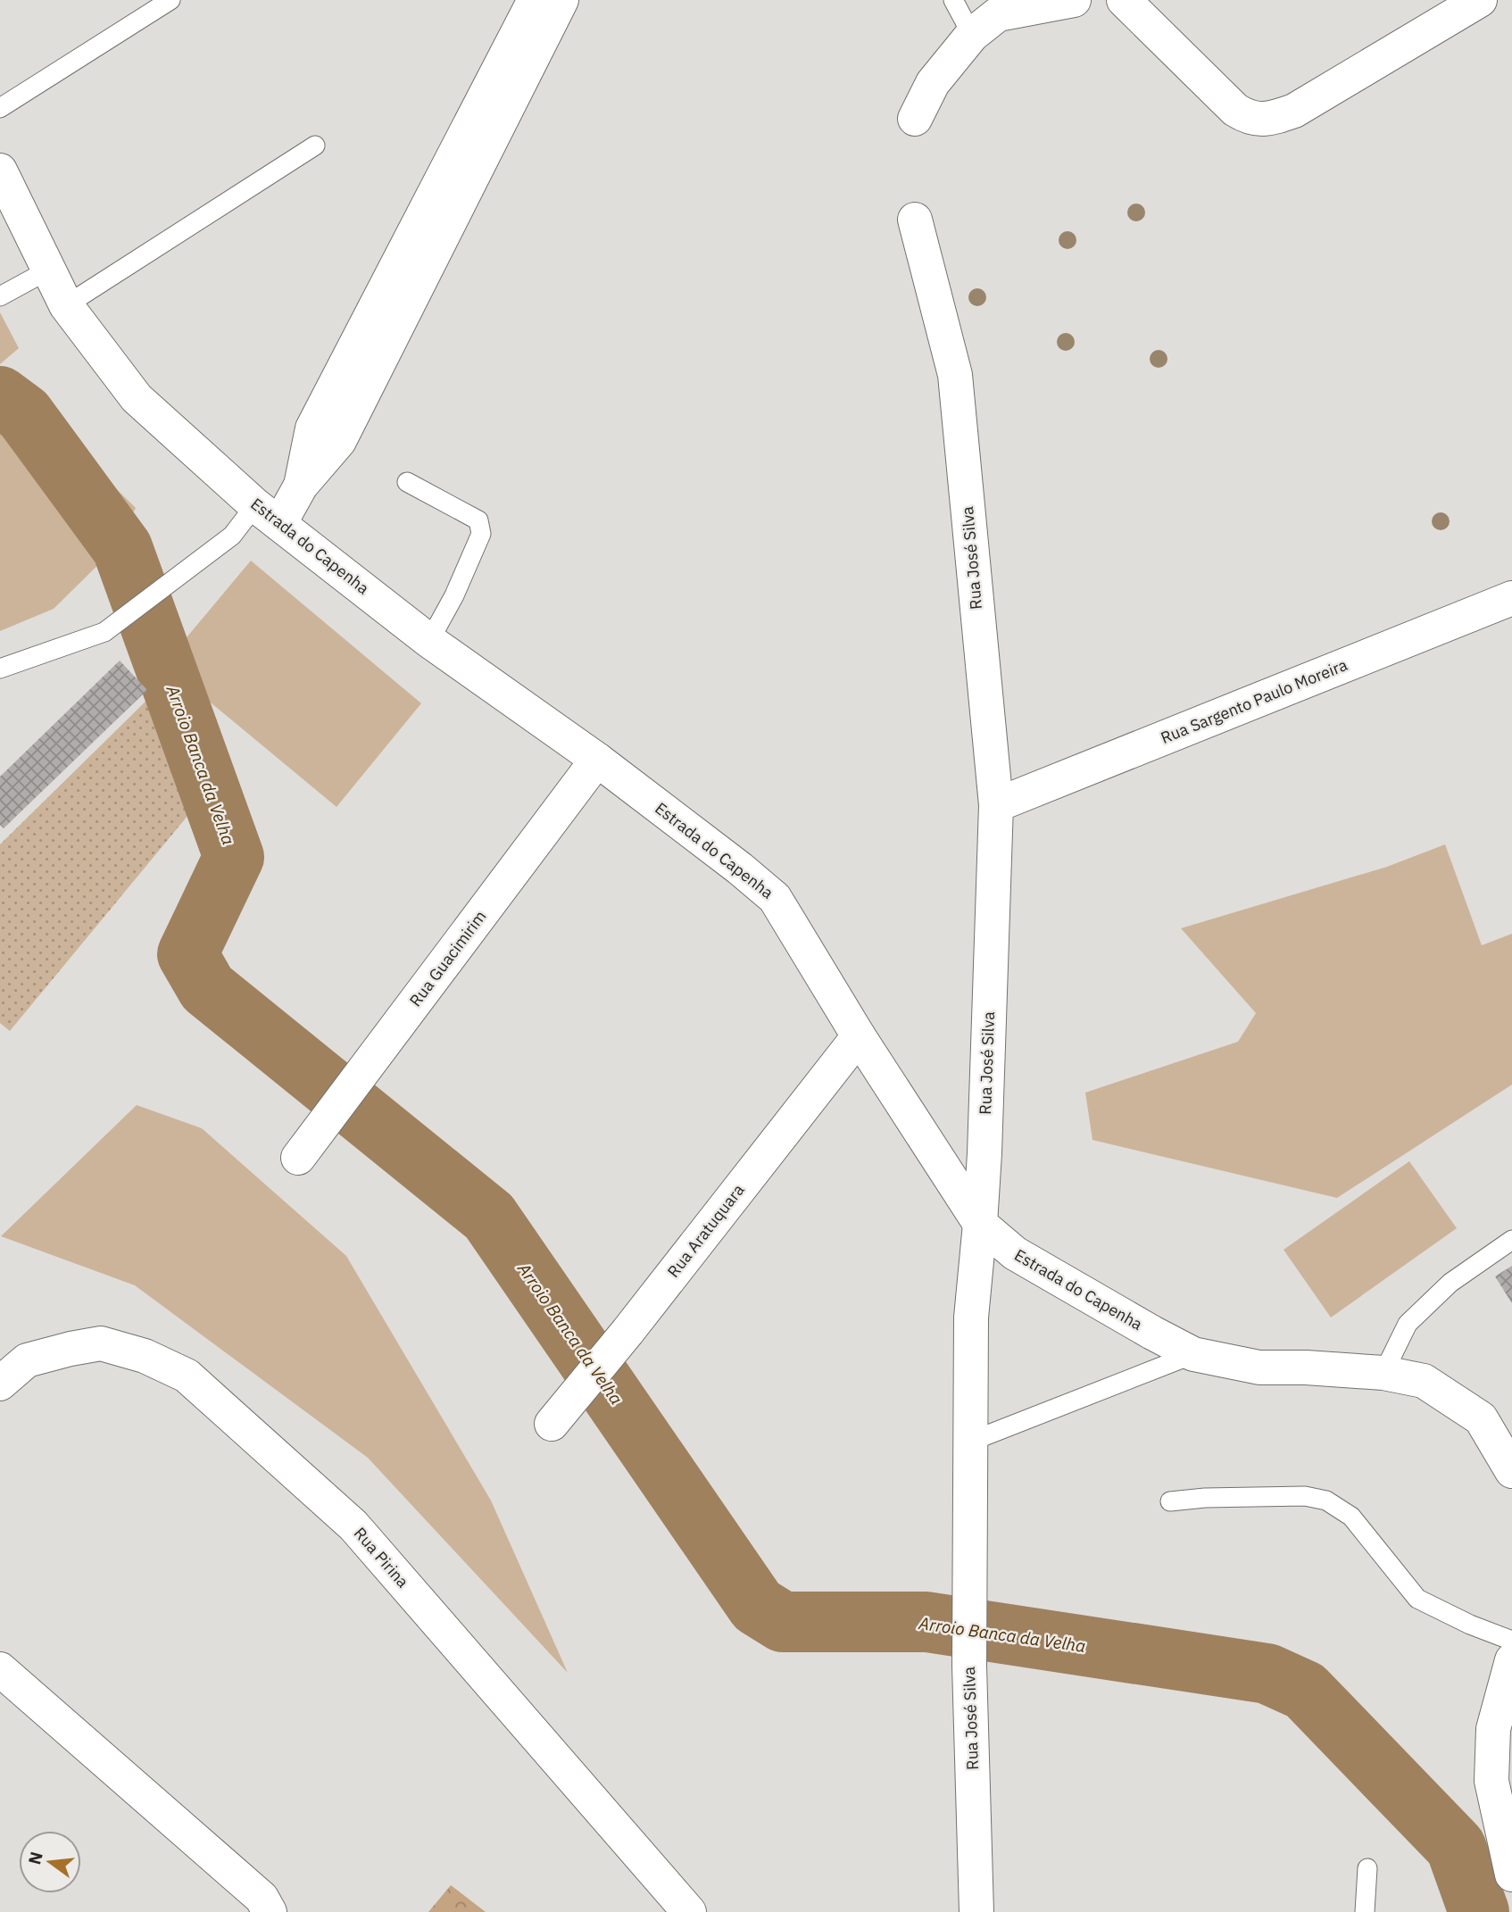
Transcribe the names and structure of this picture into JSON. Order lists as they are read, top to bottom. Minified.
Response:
{"streets":{"street":["Estrada do Capenha","Rua José Silva","Rua Sargento Paulo Moreira","Rua Guacimirim","Rua Aratuquara","Rua Pirina"]},"crossings":[["Estrada do Capenha","Rua José Silva"],["Estrada do Capenha","Rua Guacimirim"],["Estrada do Capenha","Rua Aratuquara"],["Rua José Silva","Rua Sargento Paulo Moreira"]],"water":["Arroio Banca da Velha"],"north":"left"}
